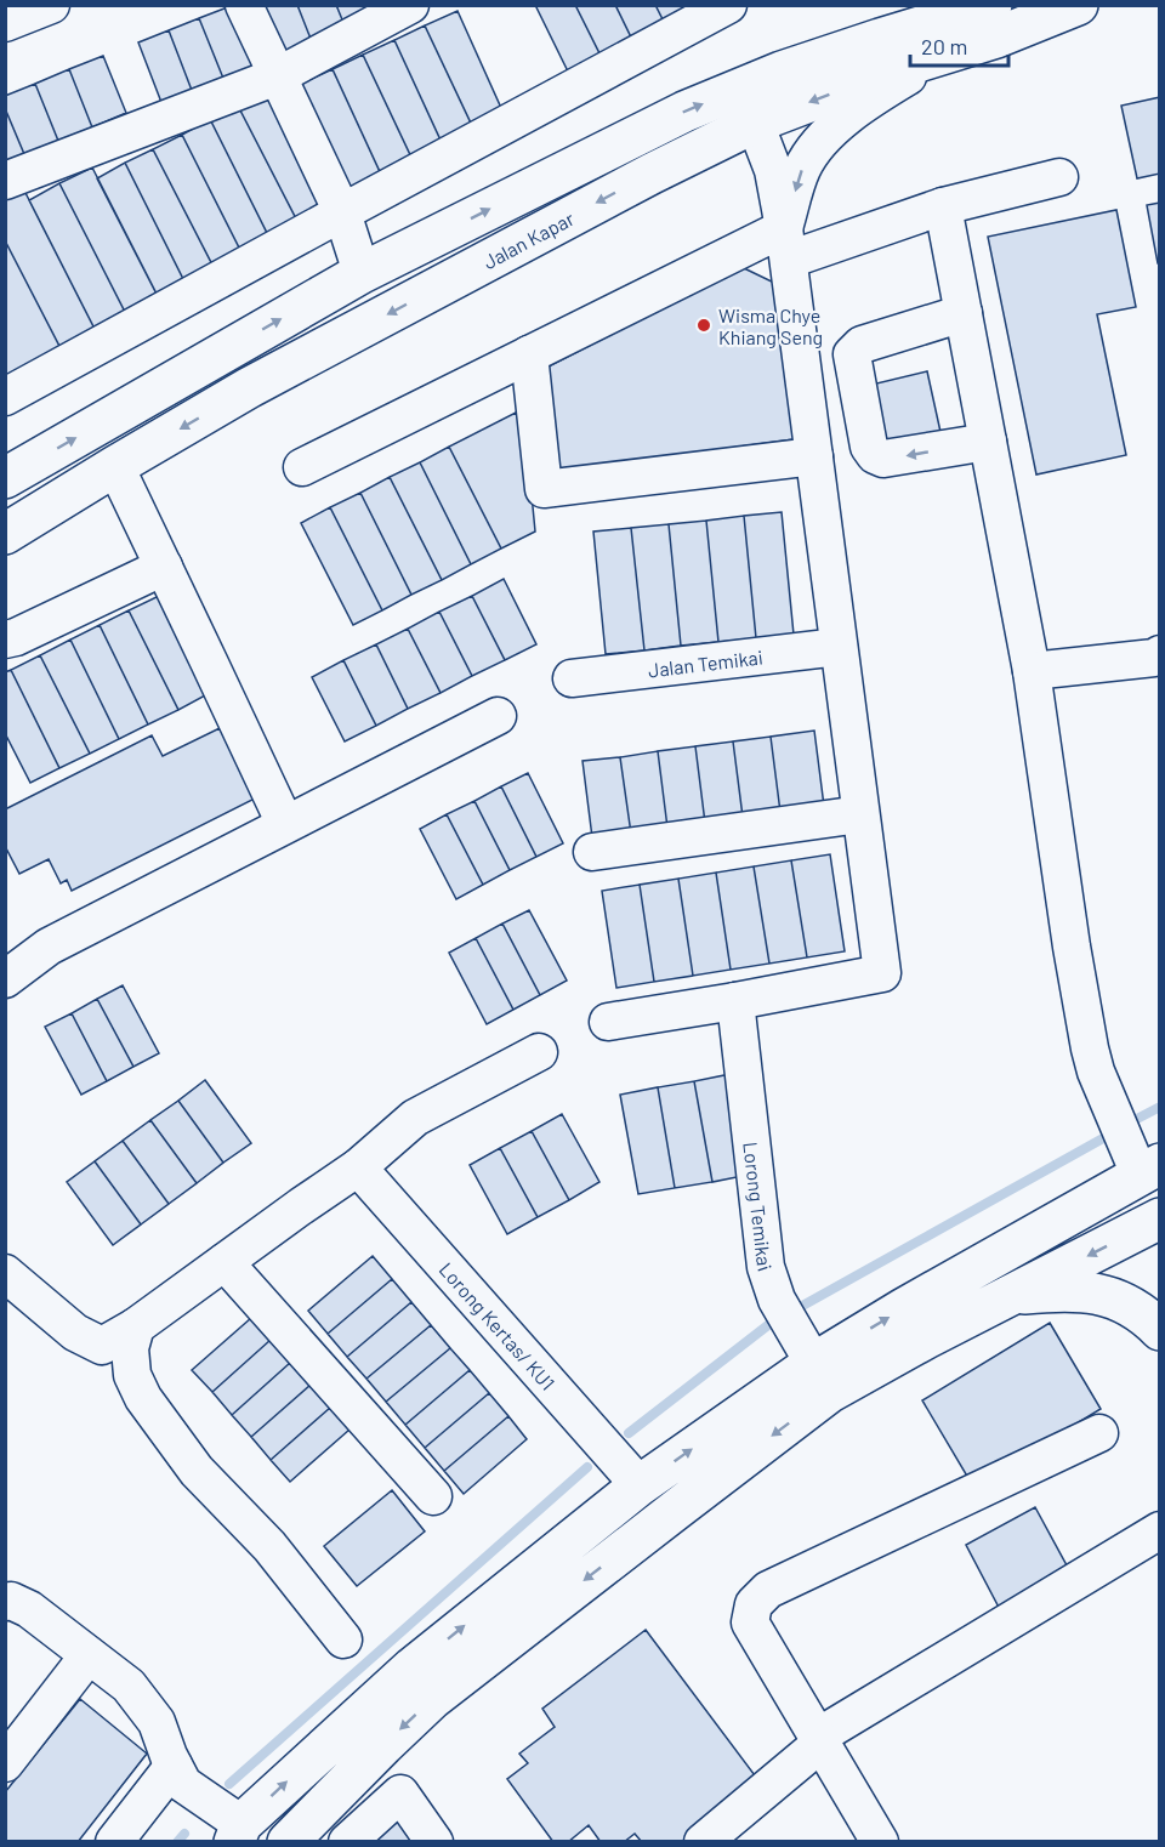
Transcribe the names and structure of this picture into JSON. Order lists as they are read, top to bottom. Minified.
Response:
{"streets":{"main road":["Jalan Kapar"],"street":["Jalan Temikai","Lorong Temikai","Lorong Kertas/ KU1"]},"places":["Wisma Chye Khiang Seng"],"scale_bar":"20 m"}
